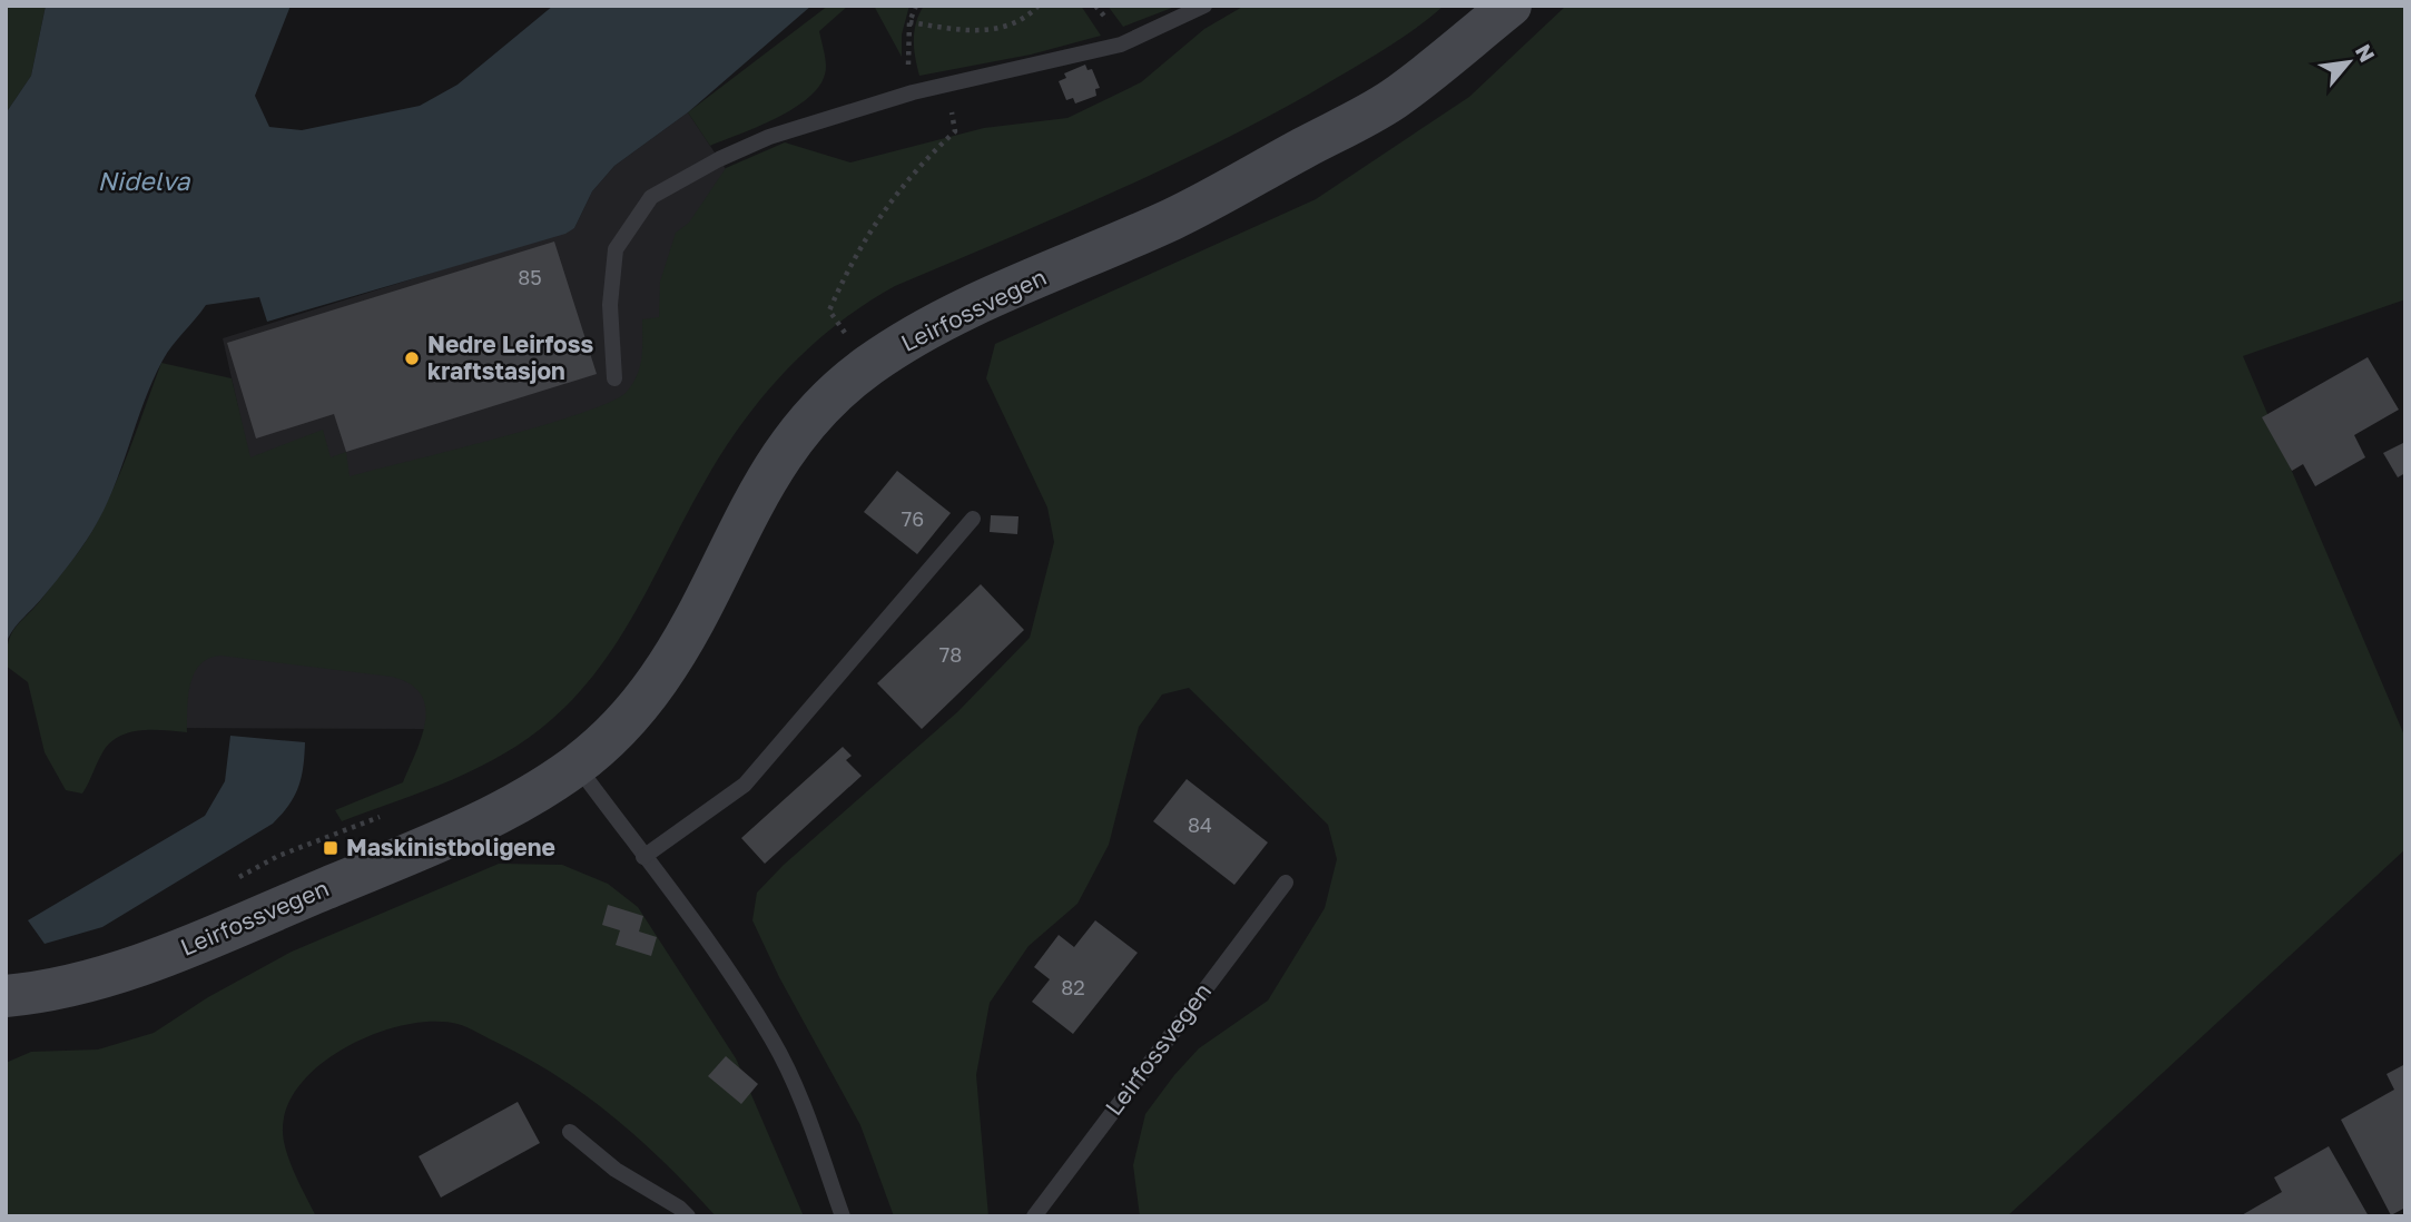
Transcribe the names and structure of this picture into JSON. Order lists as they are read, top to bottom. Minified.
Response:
{"streets":{"street":["Leirfossvegen"]},"water":["Nidelva"],"places":{"other":["Nedre Leirfoss kraftstasjon"],"transit":["Maskinistboligene"]},"house_numbers":["85","76","78","84","82"],"north":"top right"}
